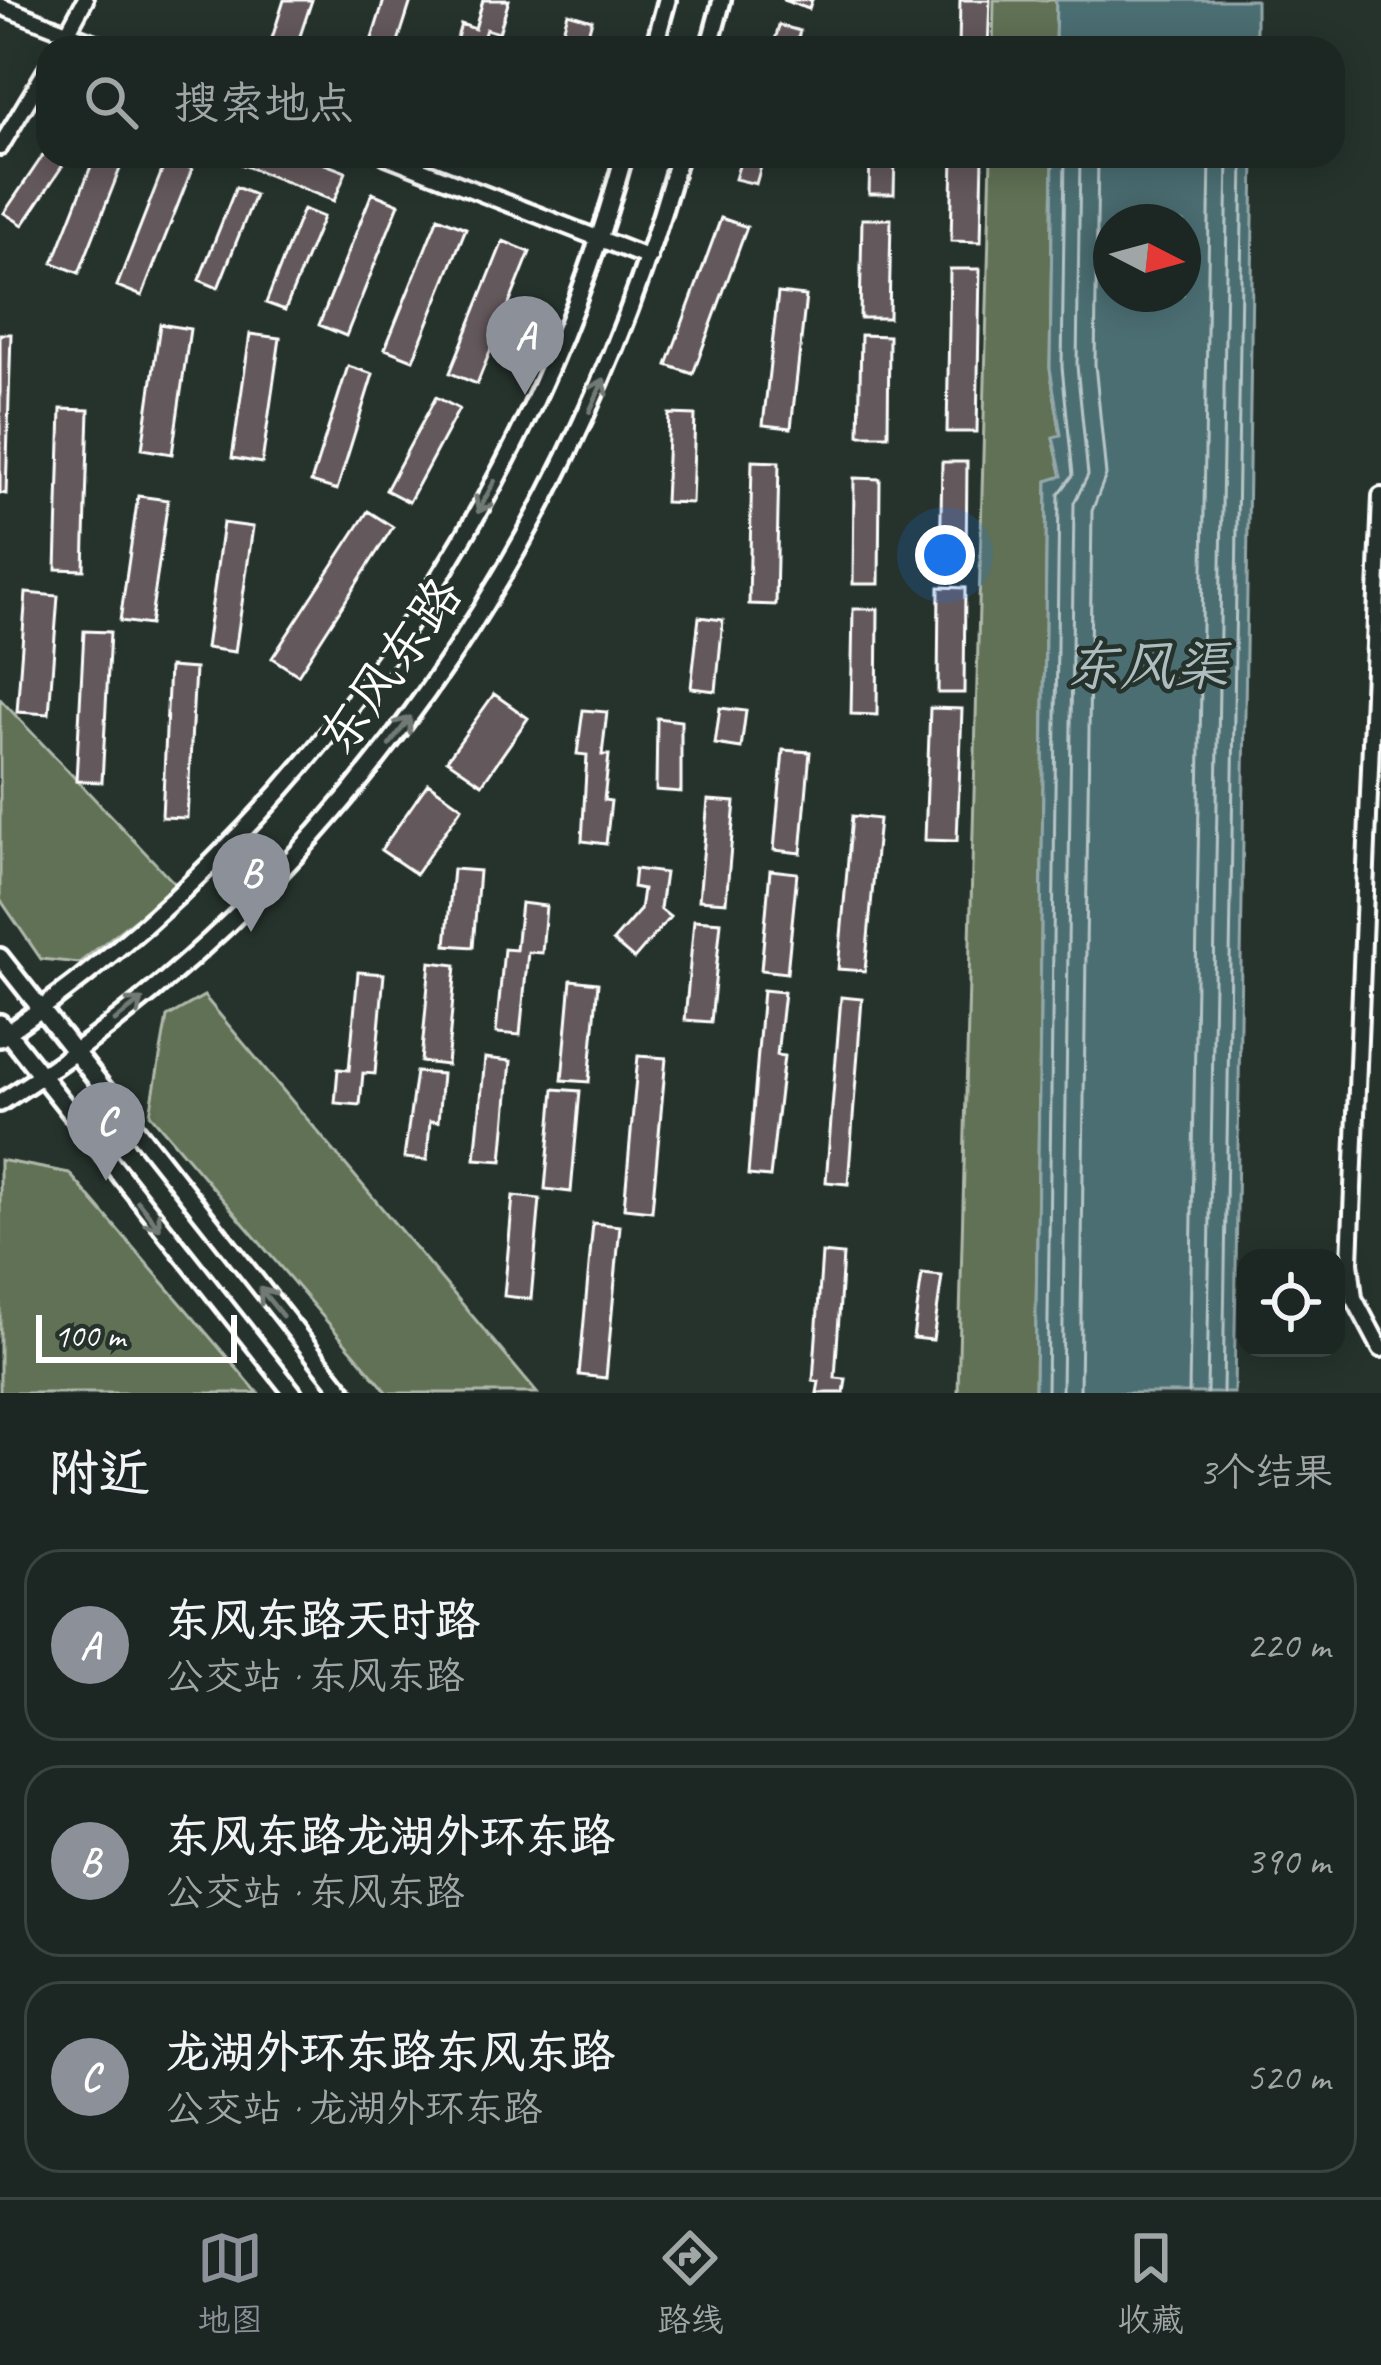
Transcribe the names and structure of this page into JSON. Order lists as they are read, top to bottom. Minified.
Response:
{"streets":{"main road":["东风东路"]},"water":["东风渠"],"scale_bar":"100 m","north":"right","page":{"search":"搜索地点","pins":["A","B","C"],"scale":"100 m","heading":["附近","3个结果"],"list":[{"mark":"A","name":"东风东路天时路","note":"公交站 · 东风东路","value":"220 m"},{"mark":"B","name":"东风东路龙湖外环东路","note":"公交站 · 东风东路","value":"390 m"},{"mark":"C","name":"龙湖外环东路东风东路","note":"公交站 · 龙湖外环东路","value":"520 m"}],"nav":["地图","路线","收藏"]}}
